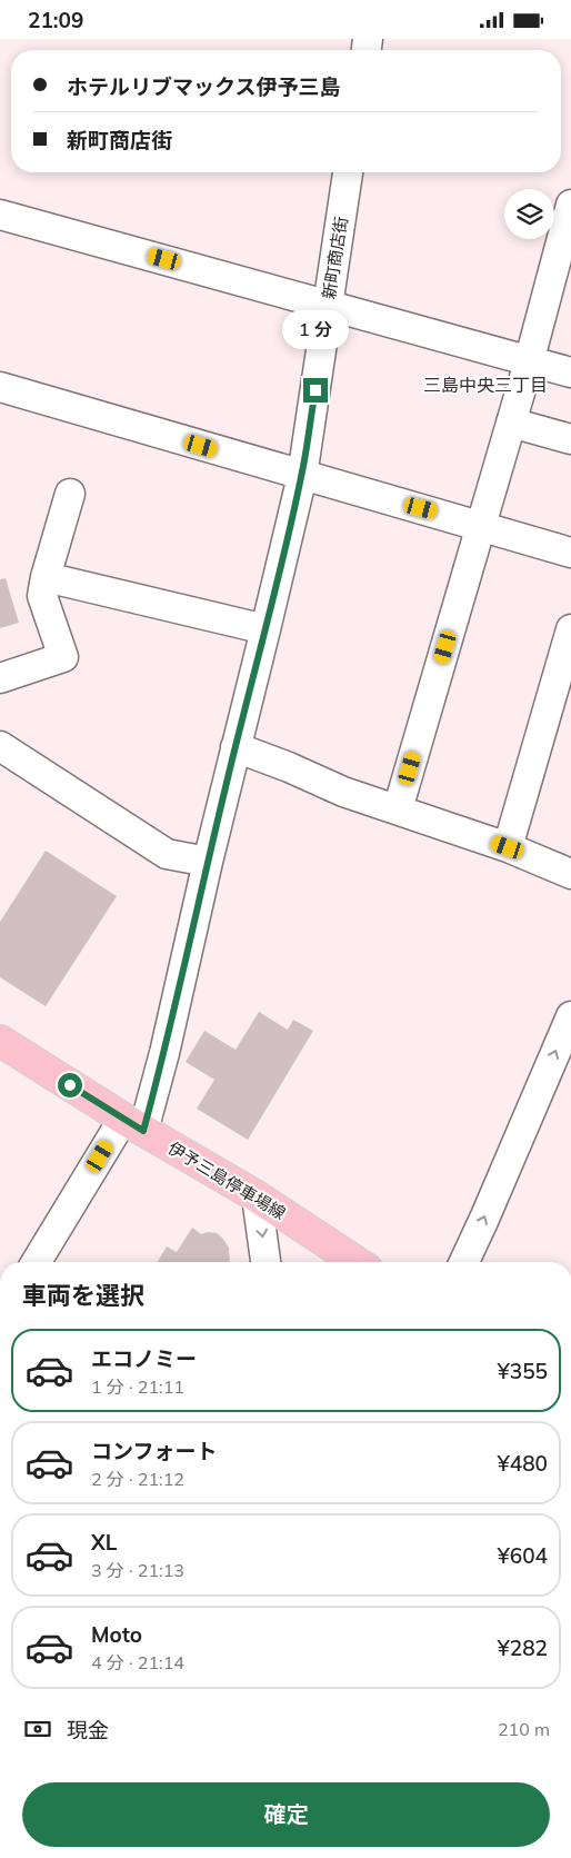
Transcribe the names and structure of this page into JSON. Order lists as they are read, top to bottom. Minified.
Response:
{"streets":{"main road":["伊予三島停車場線"],"street":["新町商店街"]},"crossings":[["新町商店街","伊予三島停車場線"]],"districts":["三島中央三丁目"],"page":{"status":"21:09","banner":["ホテルリブマックス伊予三島","新町商店街"],"bubble":"1 分","heading":"車両を選択","list":[{"name":"エコノミー","note":"1 分 · 21:11","value":"¥355"},{"name":"コンフォート","note":"2 分 · 21:12","value":"¥480"},{"name":"XL","note":"3 分 · 21:13","value":"¥604"},{"name":"Moto","note":"4 分 · 21:14","value":"¥282"}],"pay":["現金","210 m"],"buttons":"確定"}}
